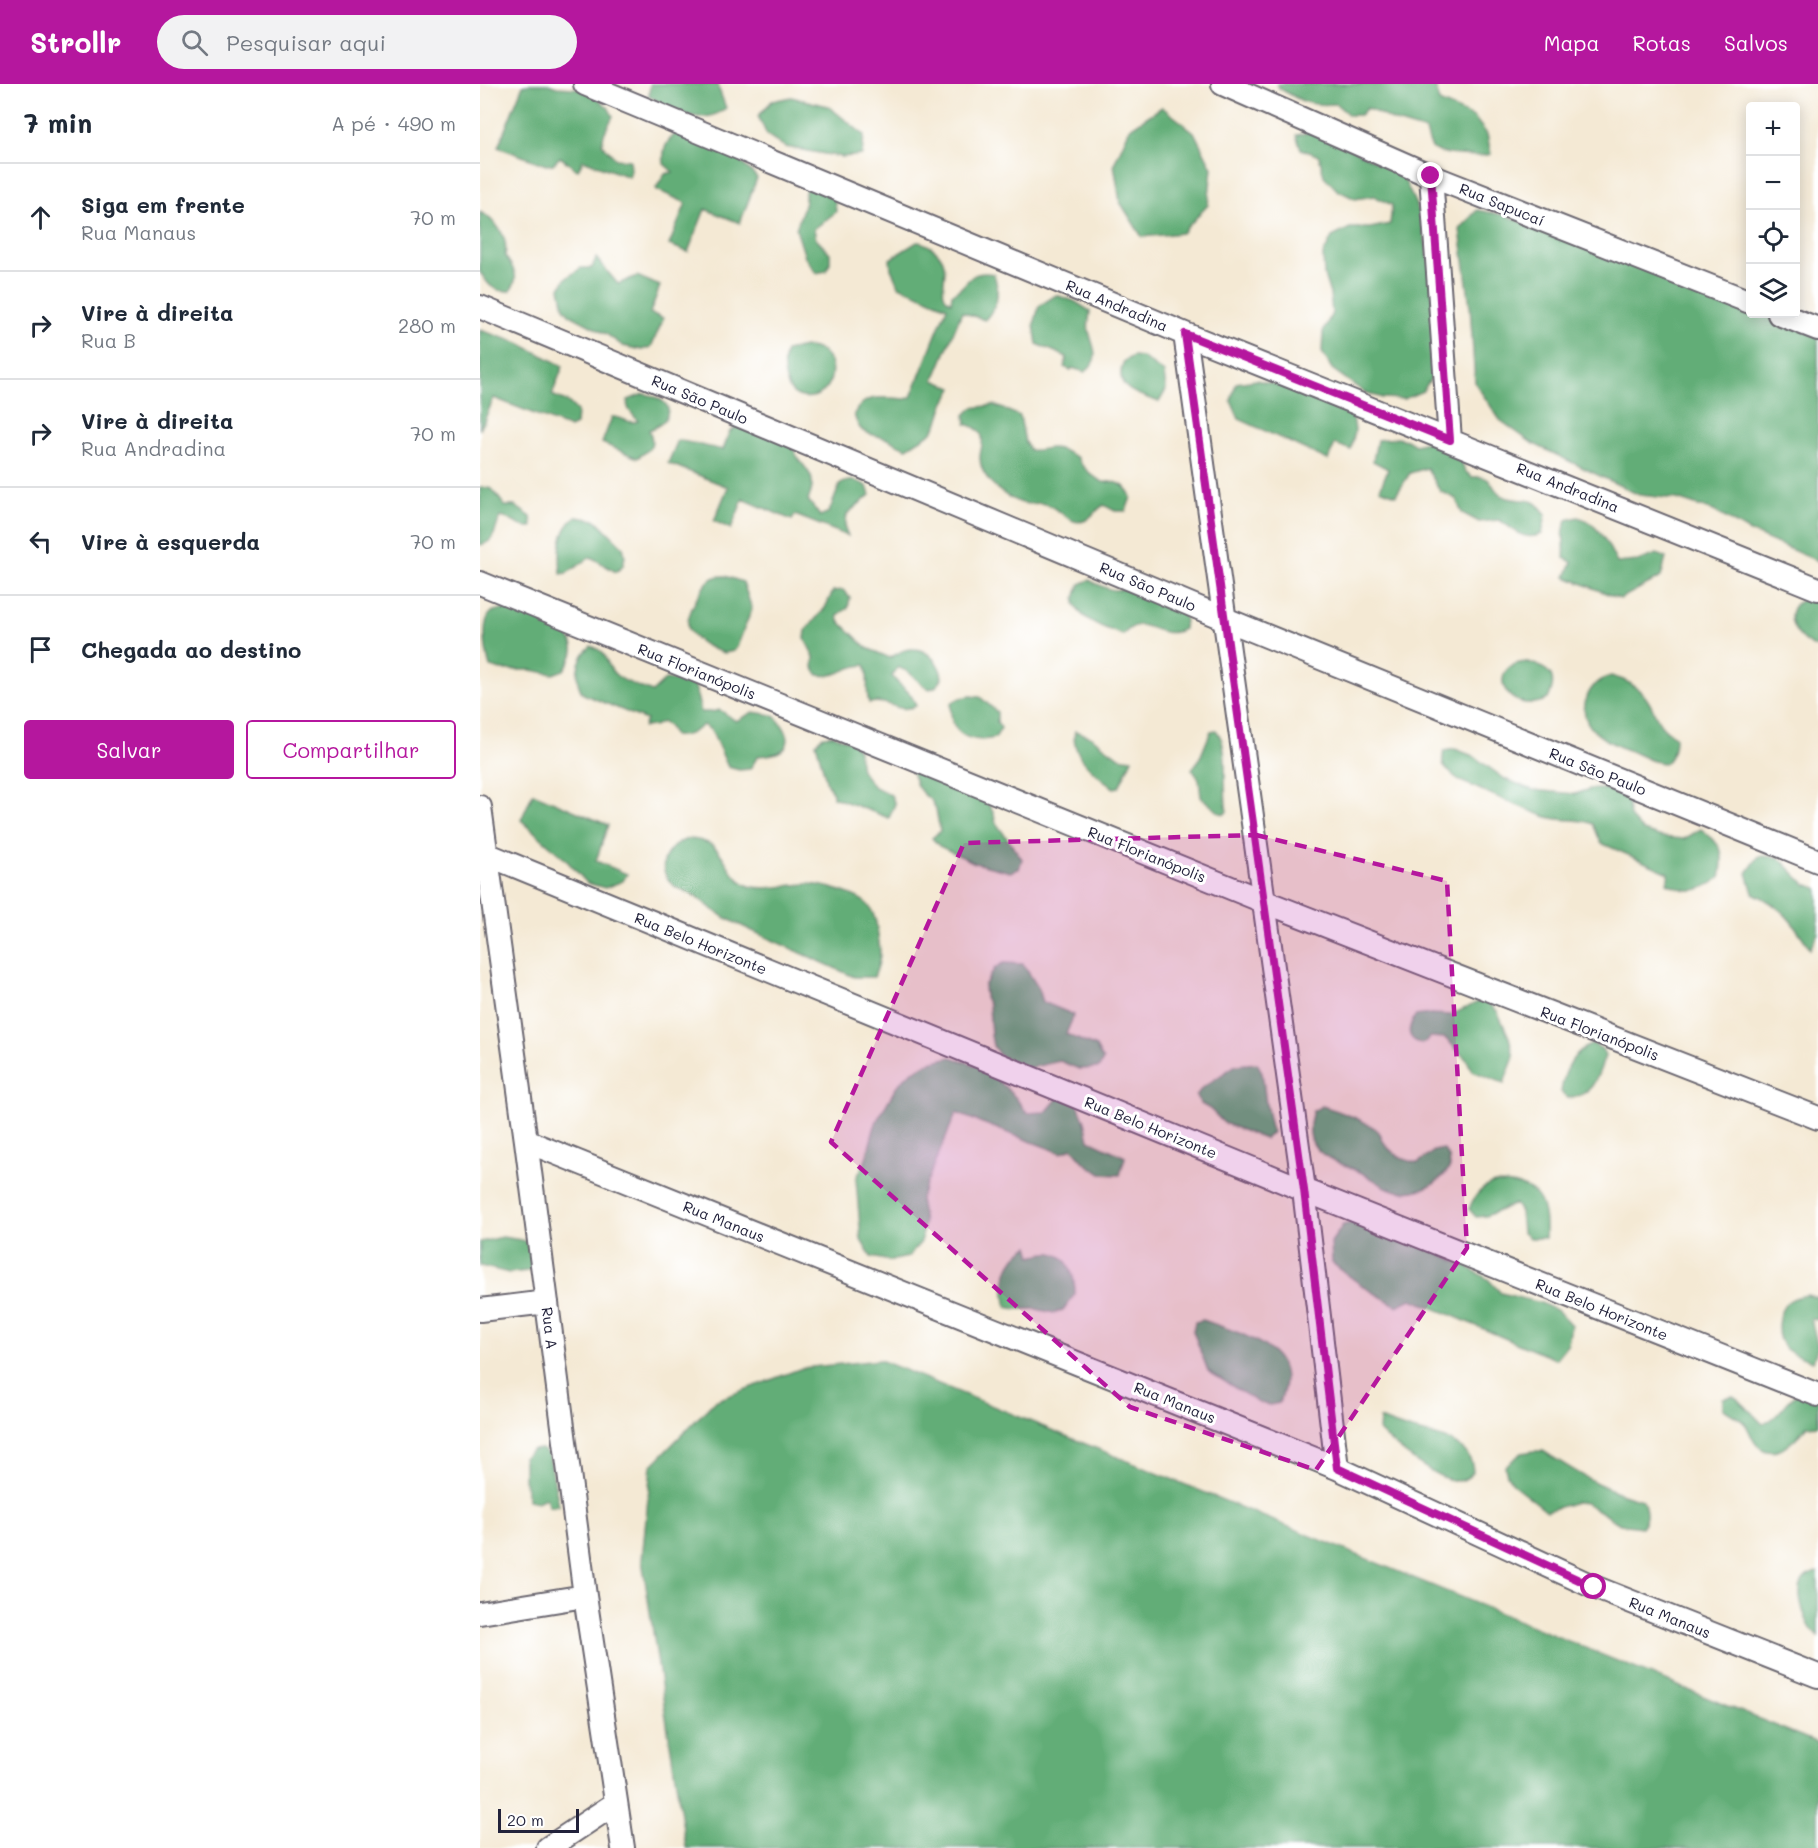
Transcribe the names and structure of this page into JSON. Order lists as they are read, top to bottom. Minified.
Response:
{"streets":{"street":["Rua Sapucaí","Rua Andradina","Rua São Paulo","Rua Florianópolis","Rua Belo Horizonte","Rua Manaus","Rua A"]},"crossings":[["Rua Belo Horizonte","Rua A"],["Rua Manaus","Rua A"]],"scale_bar":"20 m","page":{"header":"Strollr","search":"Pesquisar aqui","nav":["Mapa","Rotas","Salvos"],"heading":["7 min","A pé · 490 m"],"map_buttons":["+","−"],"list":[["Siga em frente","Rua Manaus","70 m"],["Vire à direita","Rua B","280 m"],["Vire à direita","Rua Andradina","70 m"],["Vire à esquerda","70 m"],"Chegada ao destino"],"buttons":["Salvar","Compartilhar"],"scale":"20 m"}}
